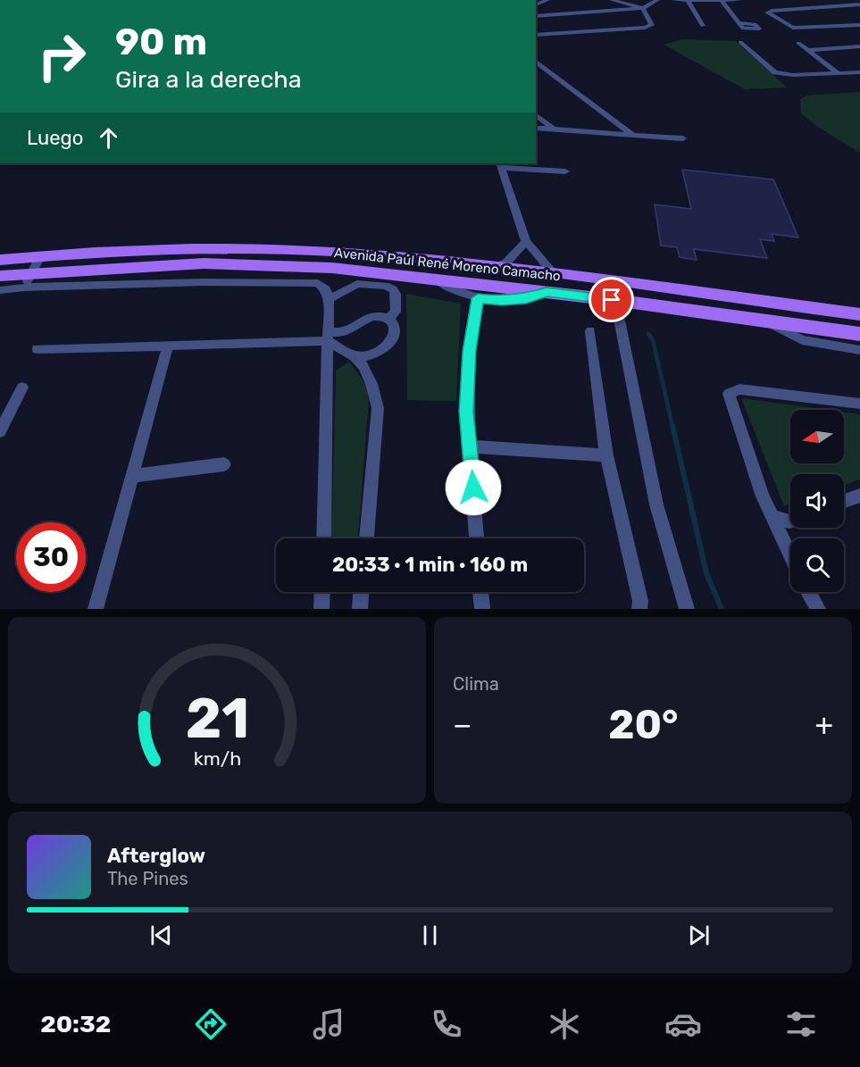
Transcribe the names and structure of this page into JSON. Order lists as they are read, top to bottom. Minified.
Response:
{"streets":{"main road":["Avenida Paúl René Moreno Camacho"]},"north":"left","page":{"turn":["90 m","Gira a la derecha"],"then":"Luego","limit":"30","trip":"20:33 · 1 min · 160 m","tile":"Clima","heat":["−","20°","+"],"song":["Afterglow","The Pines"],"tabs":"20:32","gauge":["21","km/h"]}}
